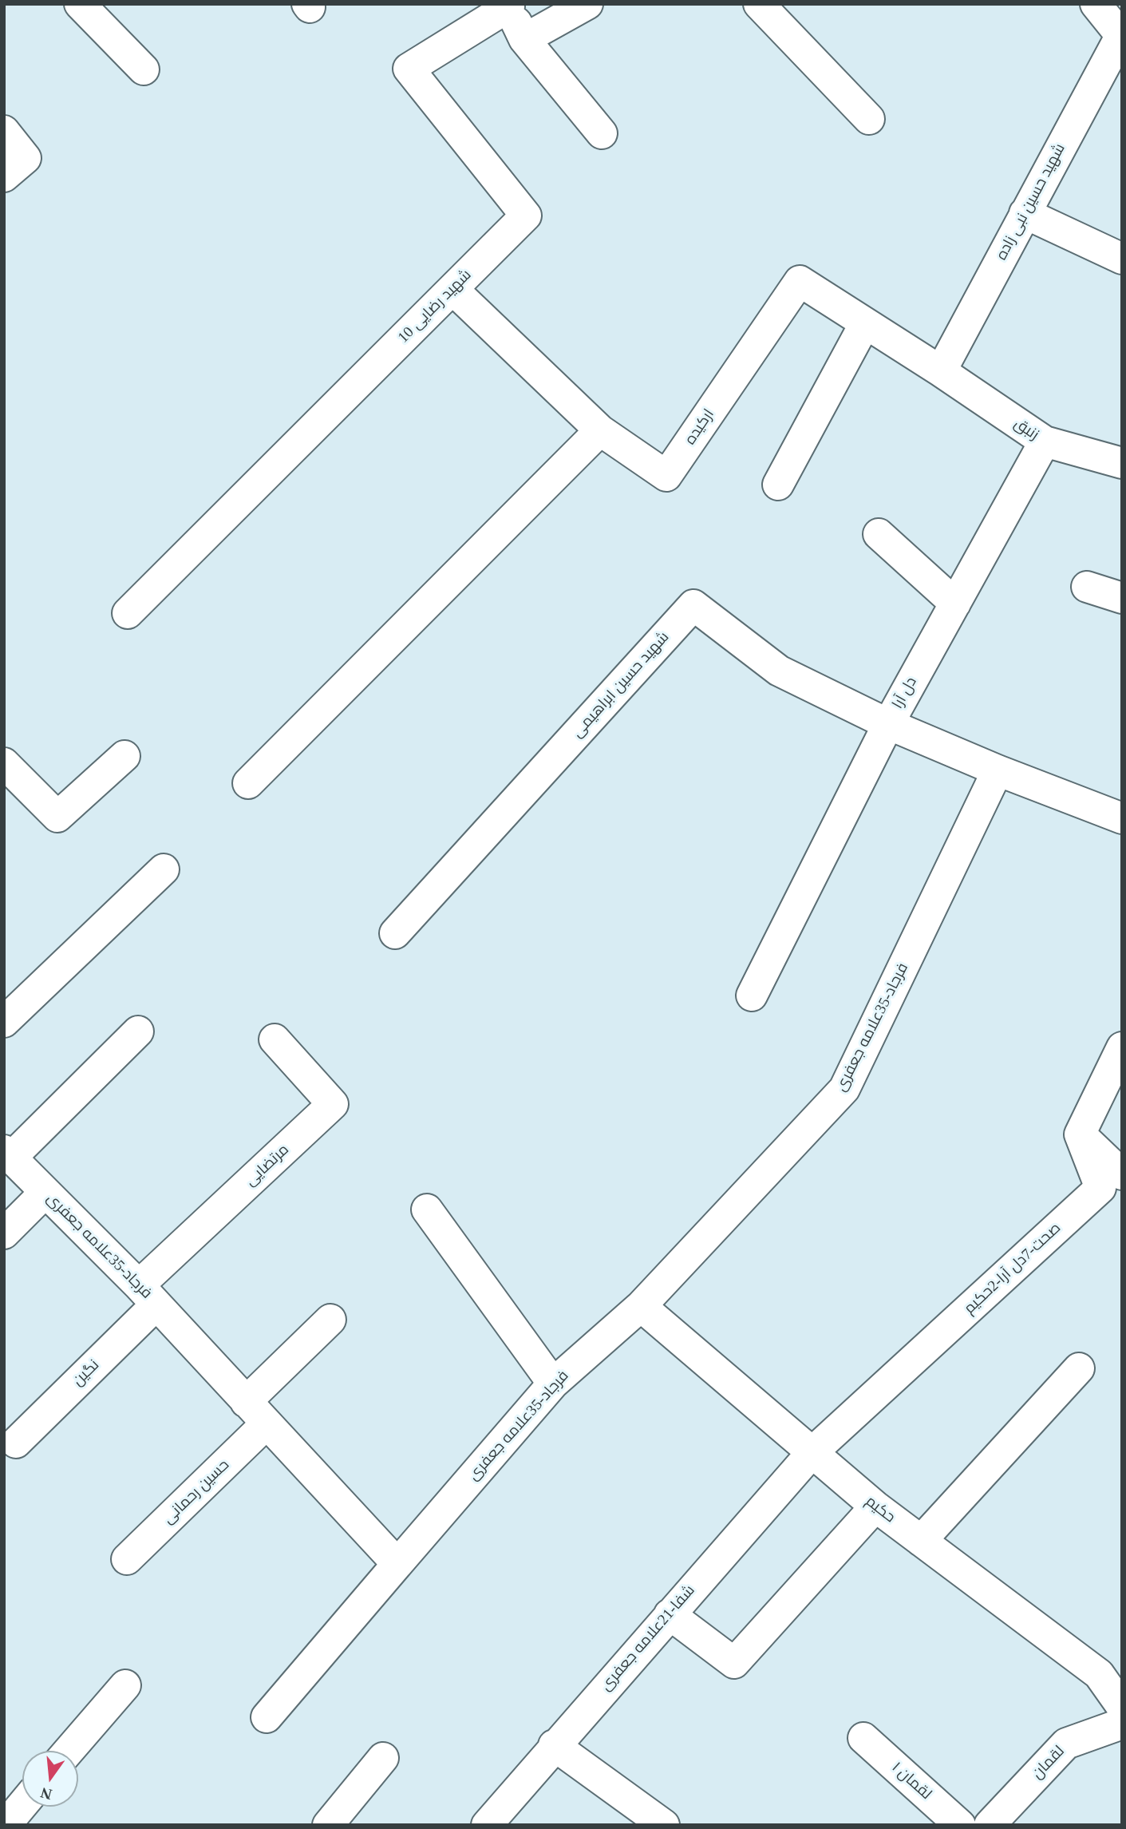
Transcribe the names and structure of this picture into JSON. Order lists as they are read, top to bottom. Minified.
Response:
{"streets":{"street":["شهید حسین نبی زاده","شهید رضایی 10","ارکیده","زنبق","شهید حسین ابراهیمی","دل آرا","فرجاد-35علامه جعفری","مرتضایی","صحت-7دل آرا-2حکیم","نگین","حسین رحمانی","حکیم","شفا-21علامه جعفری","لقمان","لقمان ۱"]},"crossings":[["شهید حسین نبی زاده","ارکیده"],["شهید حسین نبی زاده","زنبق"],["شهید رضایی 10","ارکیده"],["ارکیده","زنبق"],["زنبق","دل آرا"],["شهید حسین ابراهیمی","دل آرا"],["دل آرا","فرجاد-35علامه جعفری"],["فرجاد-35علامه جعفری","مرتضایی"],["فرجاد-35علامه جعفری","نگین"],["فرجاد-35علامه جعفری","حسین رحمانی"],["فرجاد-35علامه جعفری","حکیم"],["مرتضایی","نگین"],["صحت-7دل آرا-2حکیم","حکیم"],["صحت-7دل آرا-2حکیم","شفا-21علامه جعفری"],["حکیم","شفا-21علامه جعفری"]],"north":"bottom"}
